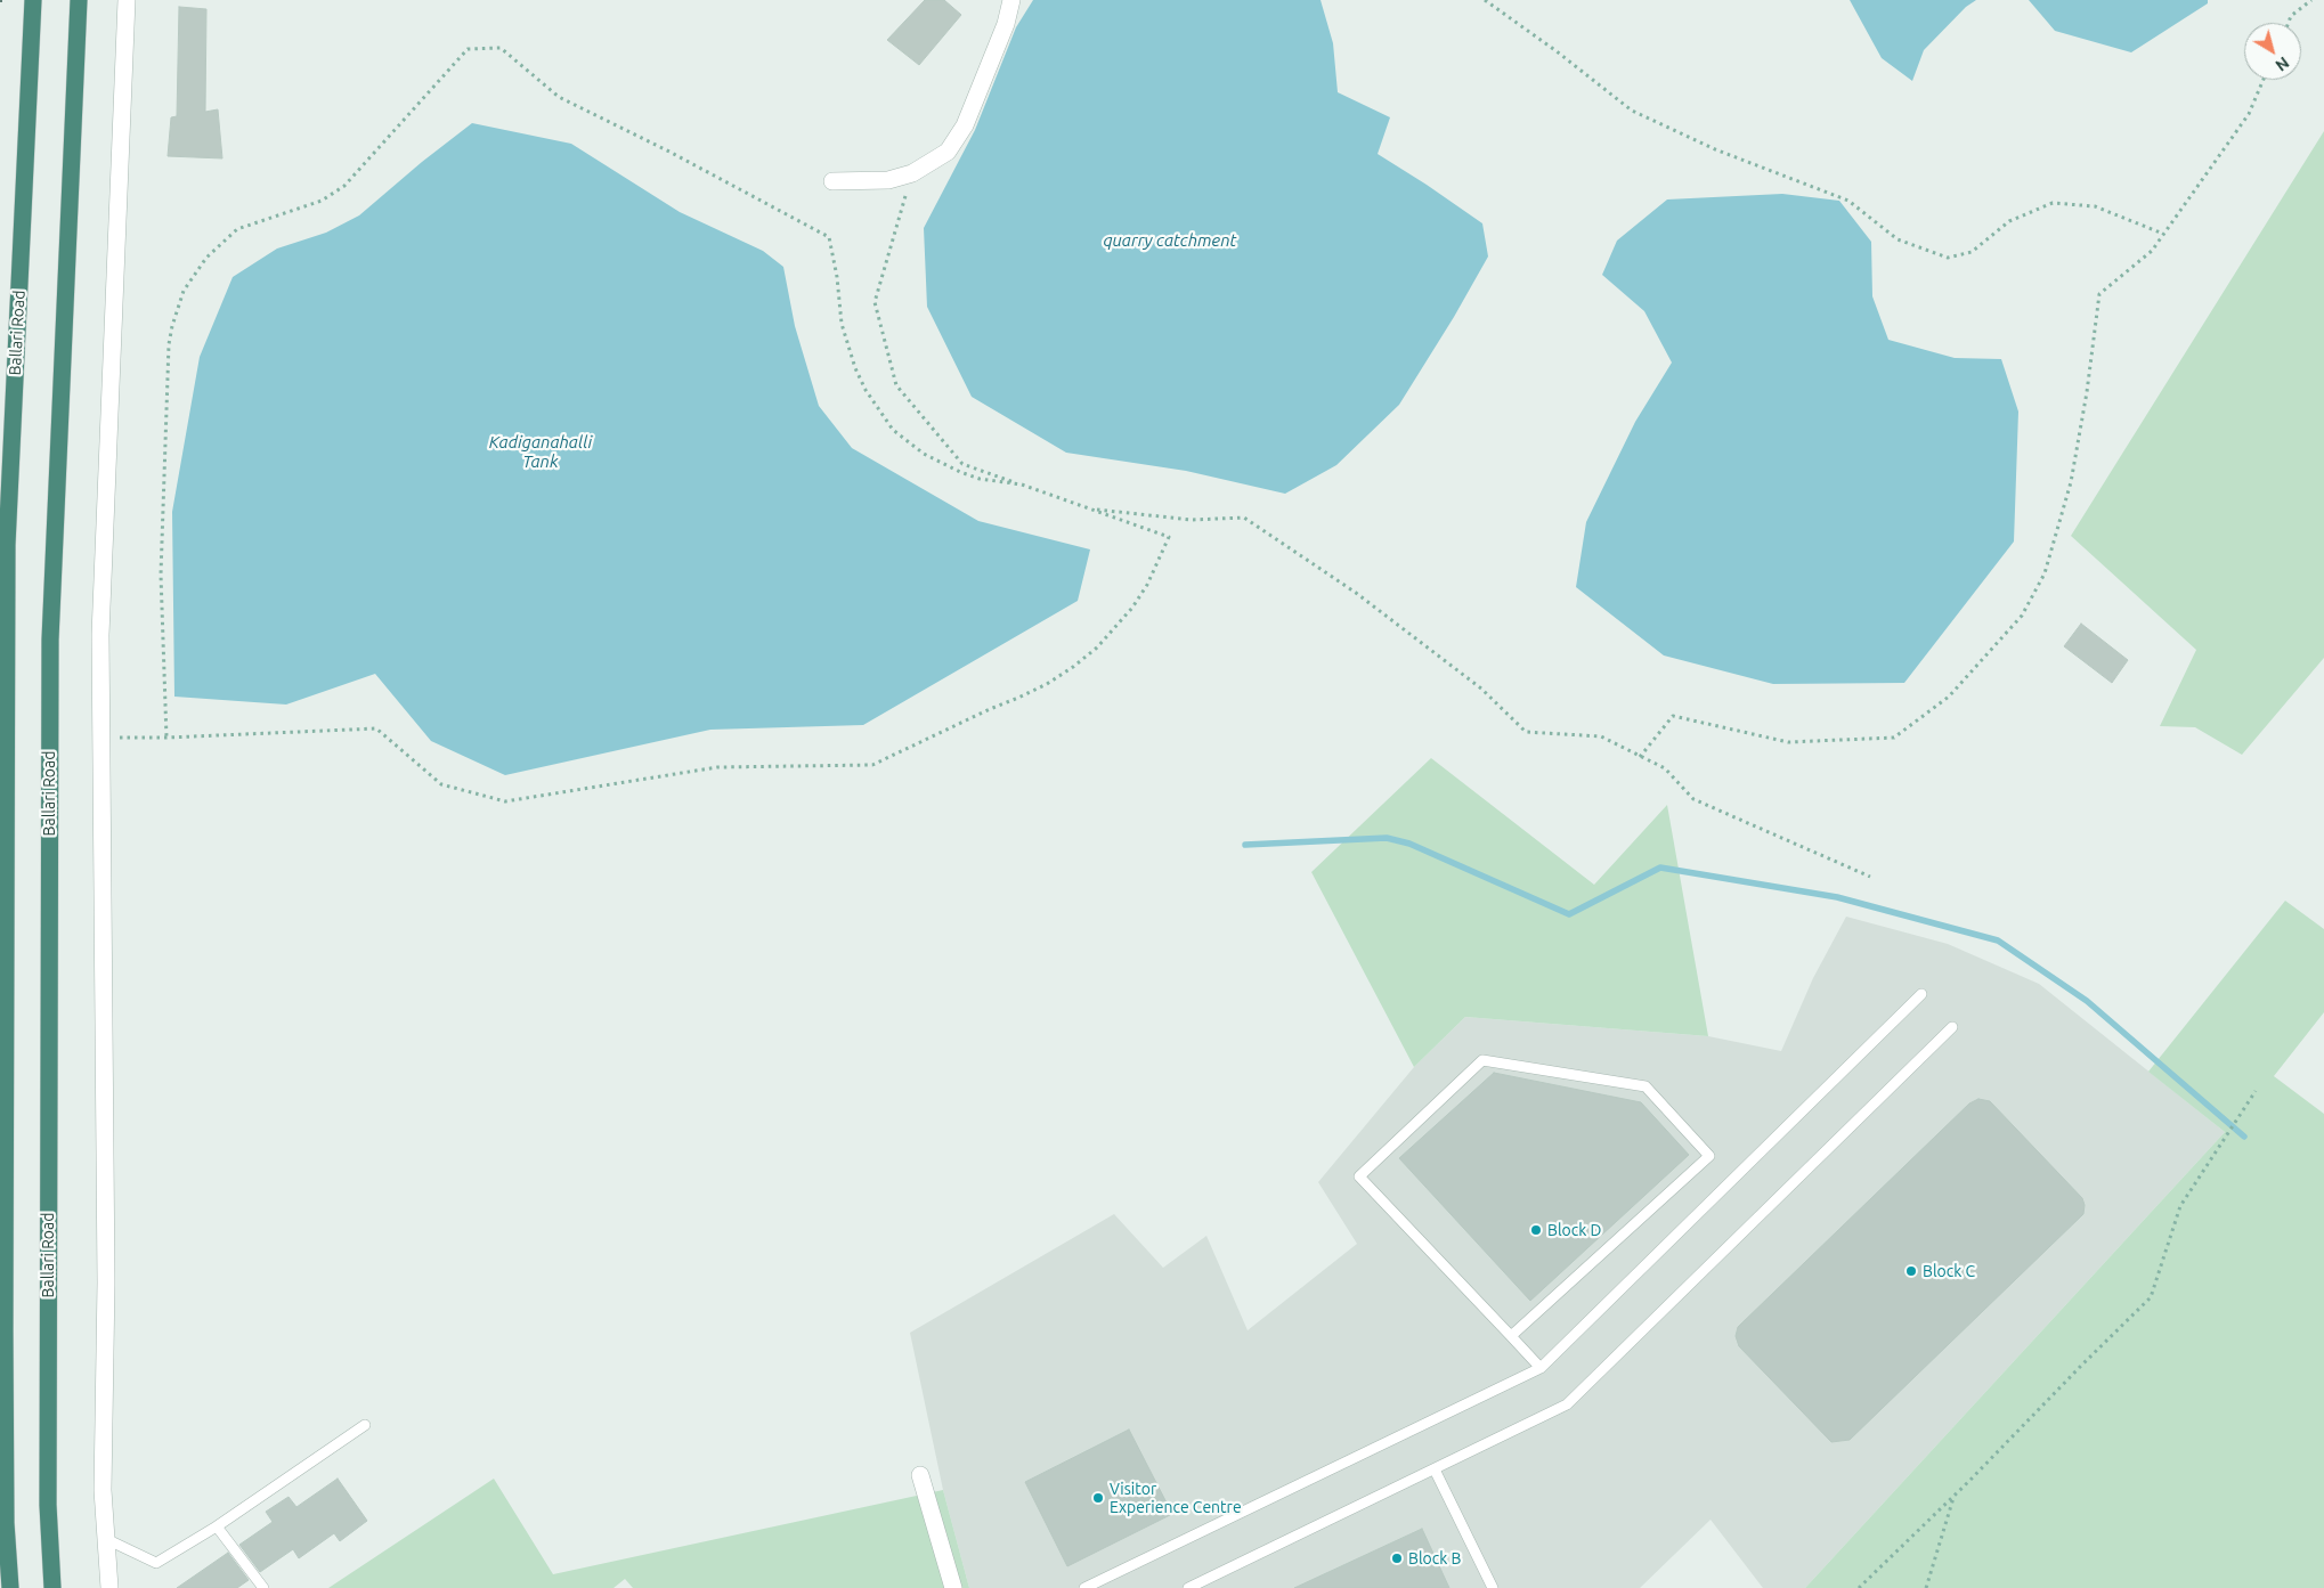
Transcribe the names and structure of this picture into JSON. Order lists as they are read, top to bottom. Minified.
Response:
{"streets":{"highway":["Ballari Road"]},"water":["quarry catchment","Kadiganahalli Tank"],"places":["Block D","Block C","Visitor Experience Centre","Block B"],"north":"bottom right"}
